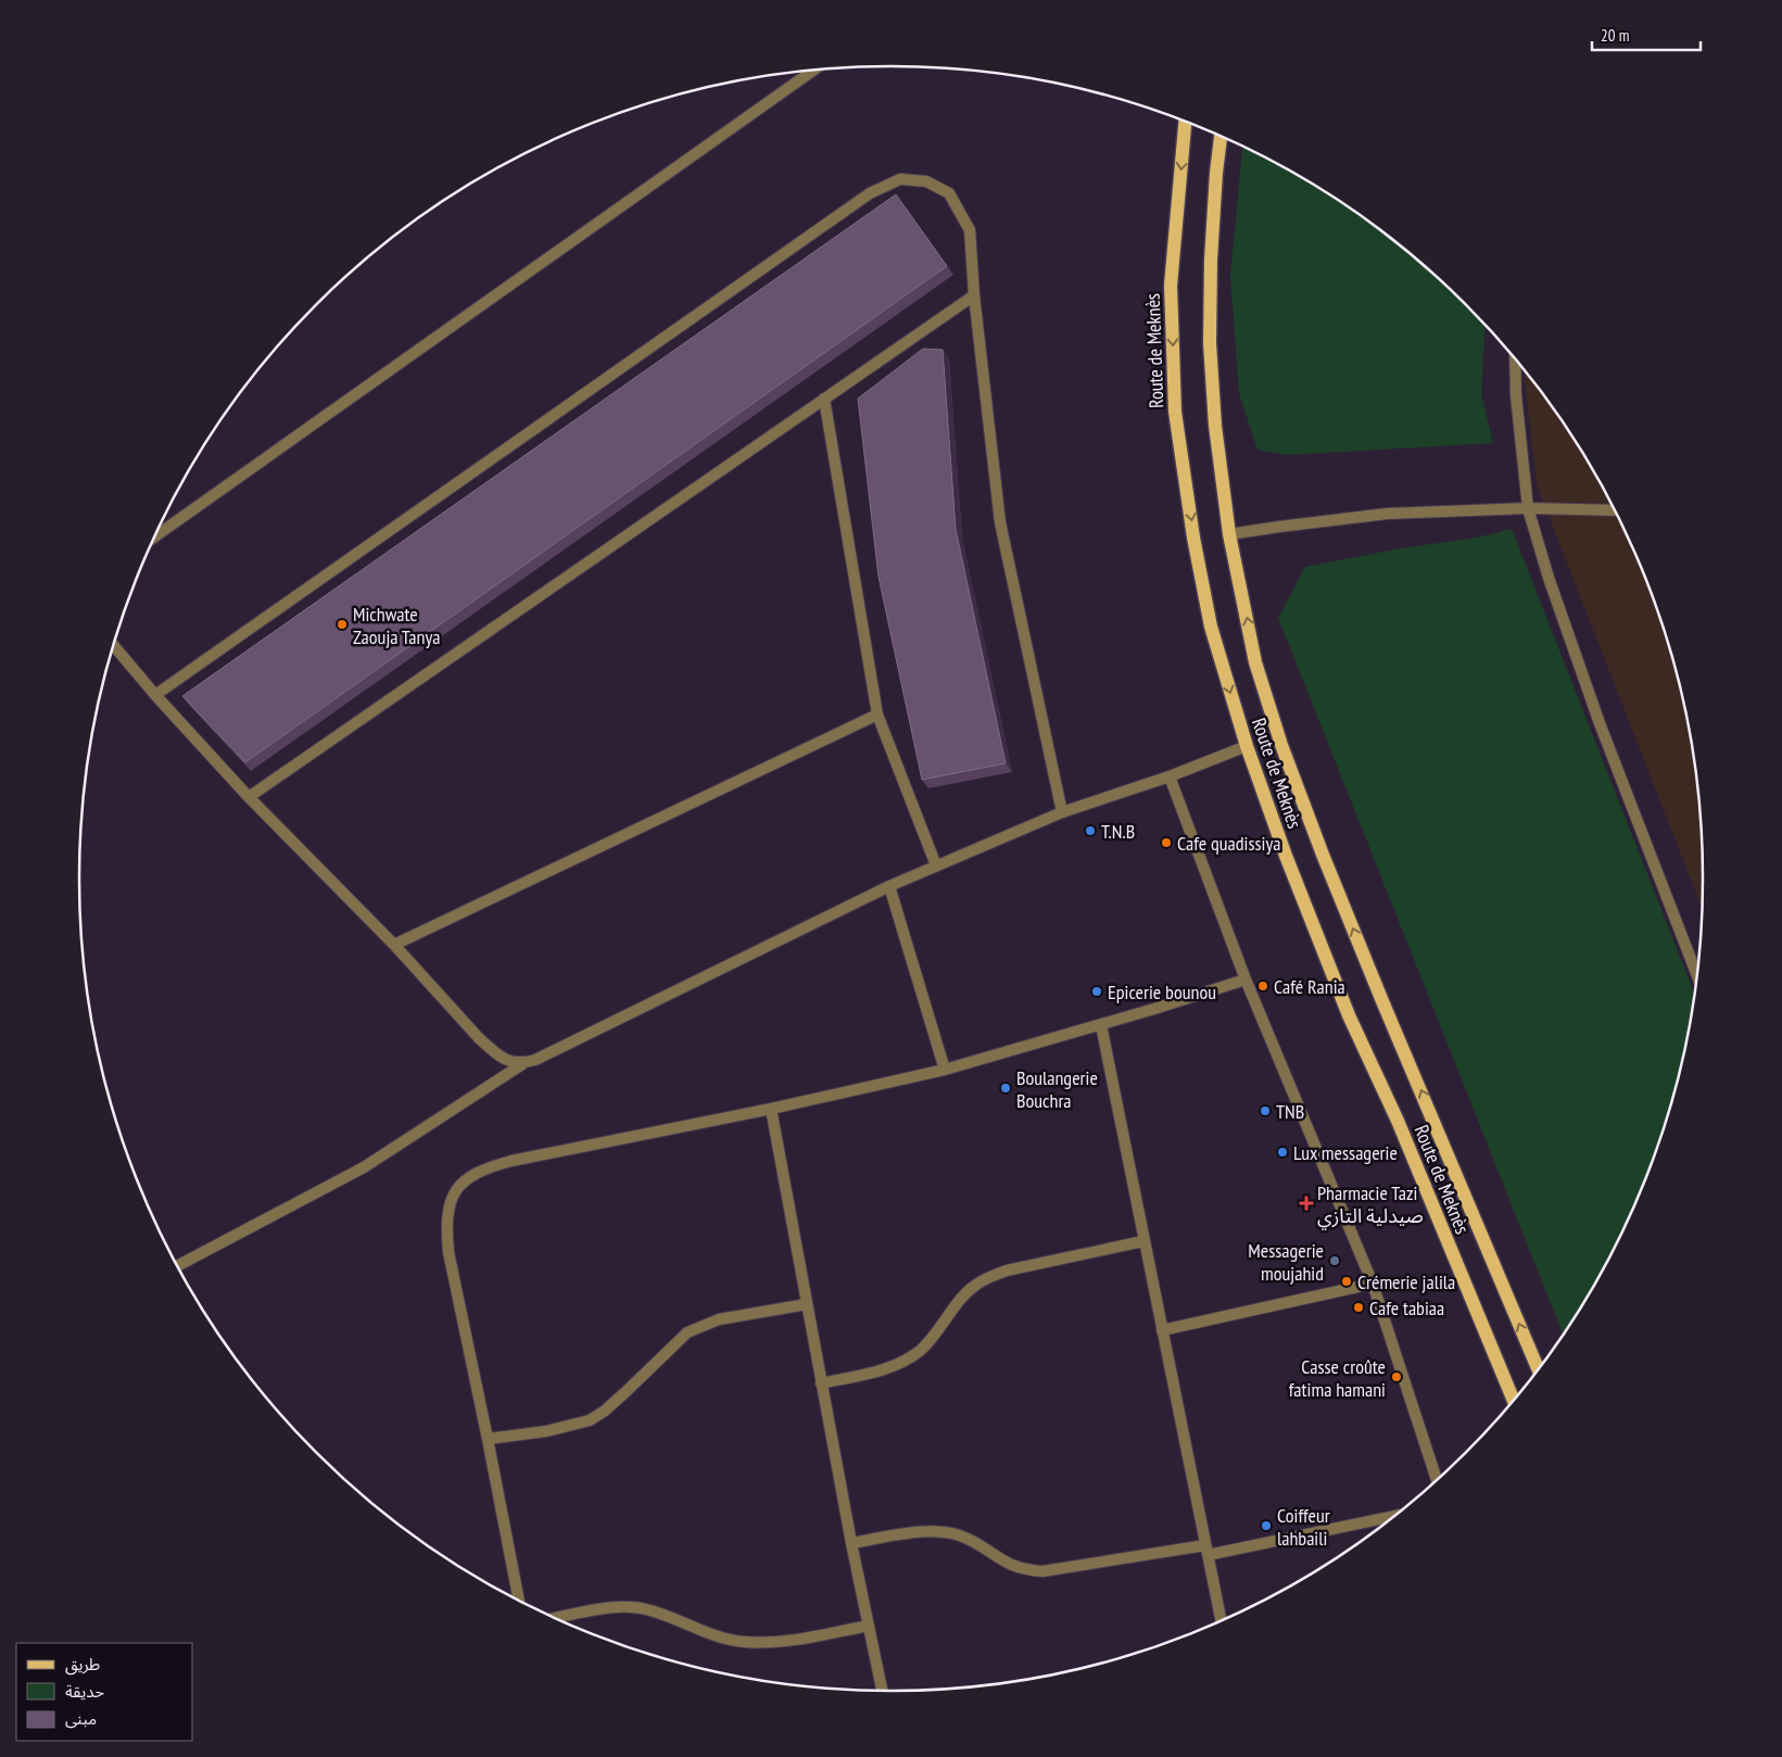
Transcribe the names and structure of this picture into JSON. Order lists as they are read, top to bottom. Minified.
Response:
{"streets":{"main road":["Route de Meknès"]},"places":{"other":["Michwate Zaouja Tanya","T.N.B","Cafe quadissiya","Café Rania","Epicerie bounou","Boulangerie Bouchra","TNB","Lux messagerie","Messagerie moujahid","Crémerie jalila","Cafe tabiaa","Casse croûte fatima hamani","Coiffeur lahbaili"],"health":["Pharmacie Tazi صيدلية التازي"]},"legend":["طريق","حديقة","مبنى"],"scale_bar":"20 m"}
